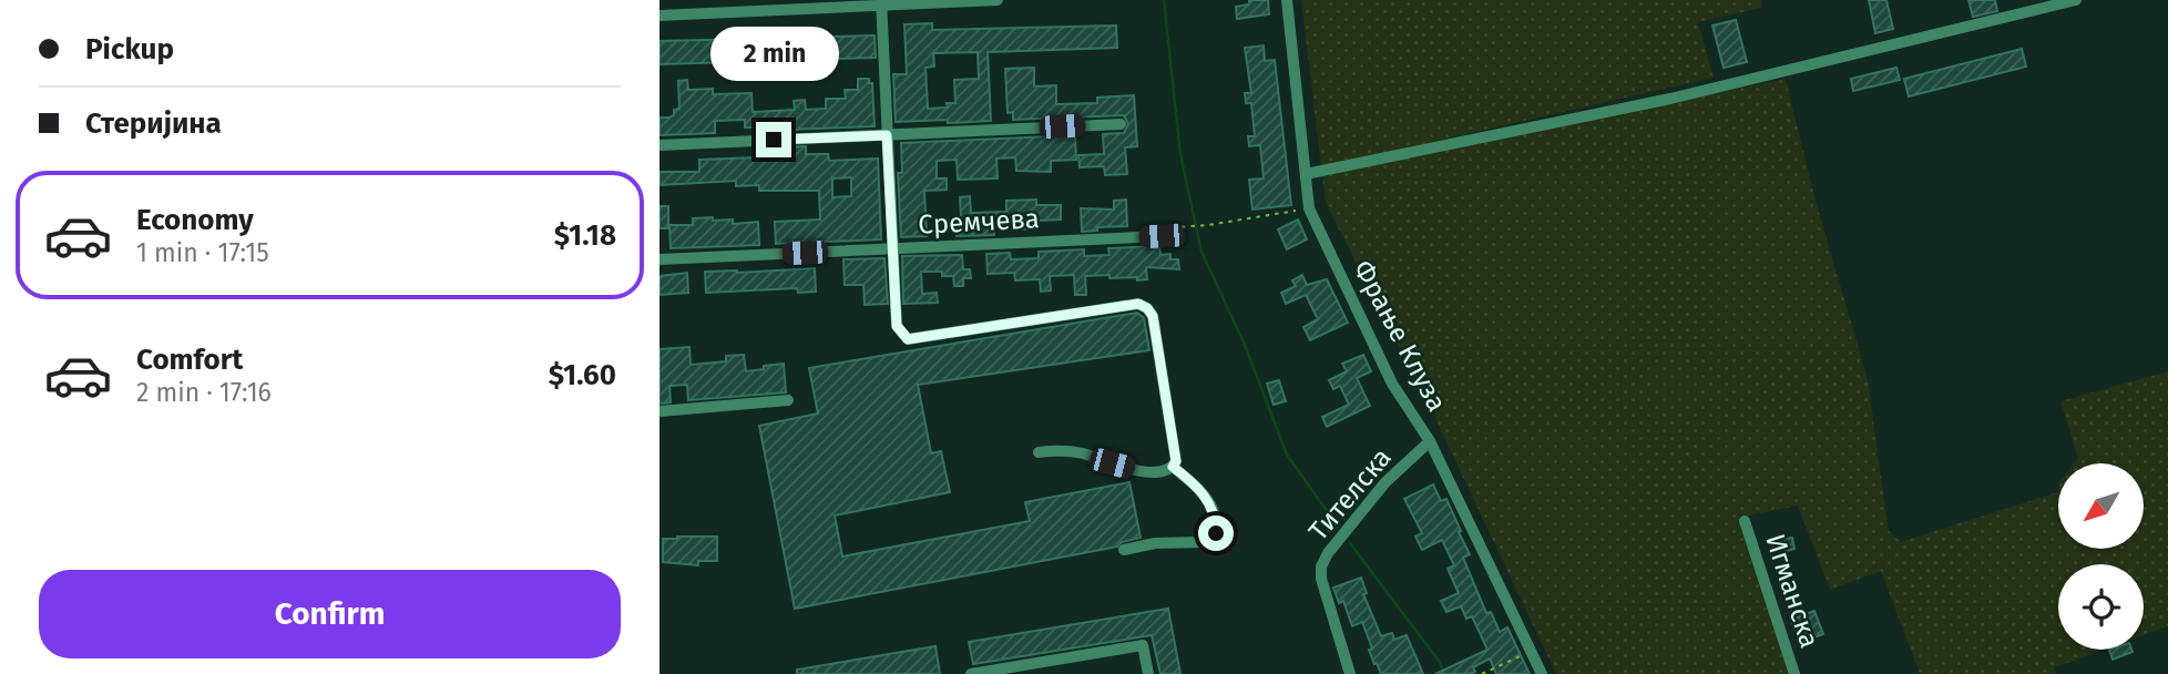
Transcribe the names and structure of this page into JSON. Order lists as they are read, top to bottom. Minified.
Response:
{"streets":{"street":["Сремчева","Фрање Клуза","Тителска","Игманска"]},"crossings":[["Фрање Клуза","Тителска"]],"north":"bottom left","page":{"banner":["Pickup","Стеријина"],"bubble":"2 min","list":[{"name":"Economy","note":"1 min · 17:15","value":"$1.18"},{"name":"Comfort","note":"2 min · 17:16","value":"$1.60"}],"buttons":"Confirm"}}
